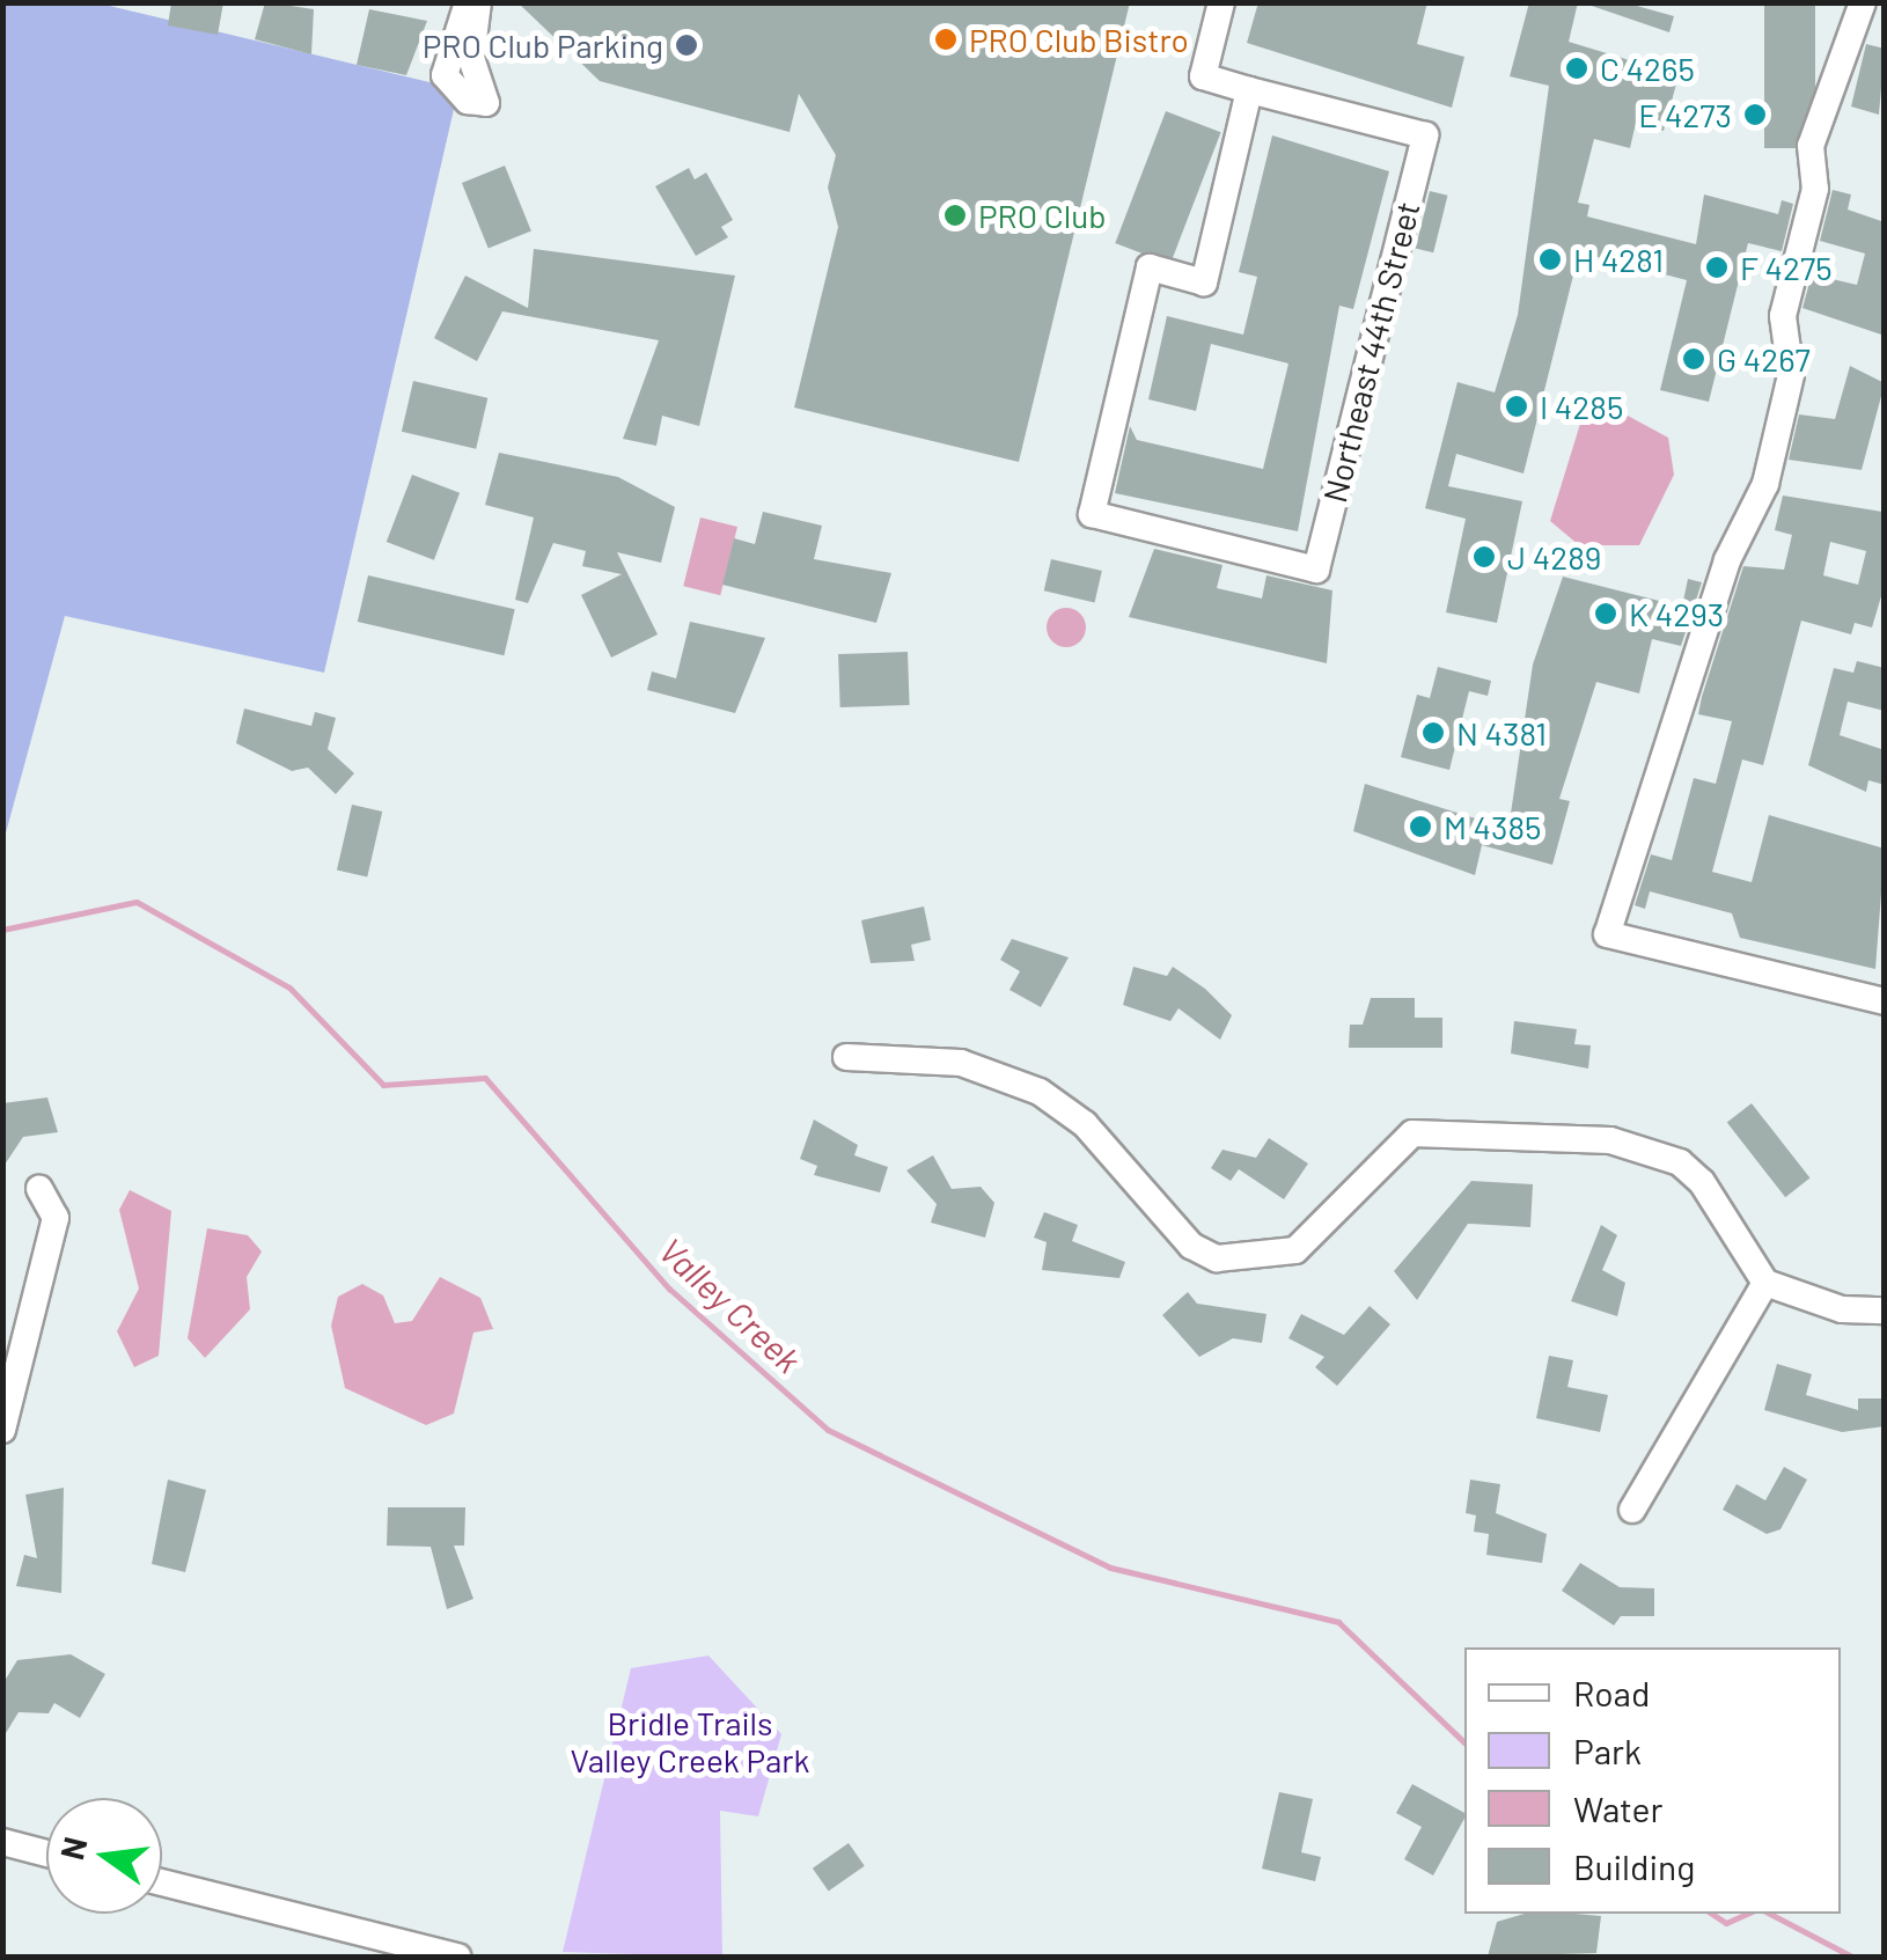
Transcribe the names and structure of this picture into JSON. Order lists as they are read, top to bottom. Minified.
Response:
{"streets":{"street":["Northeast 44th Street"]},"water":["Valley Creek"],"parks":["Bridle Trails Valley Creek Park"],"places":["PRO Club Bistro","PRO Club Parking","C 4265","E 4273","PRO Club","H 4281","F 4275","G 4267","I 4285","J 4289","K 4293","N 4381","M 4385"],"legend":["Road","Park","Water","Building"],"north":"left"}
